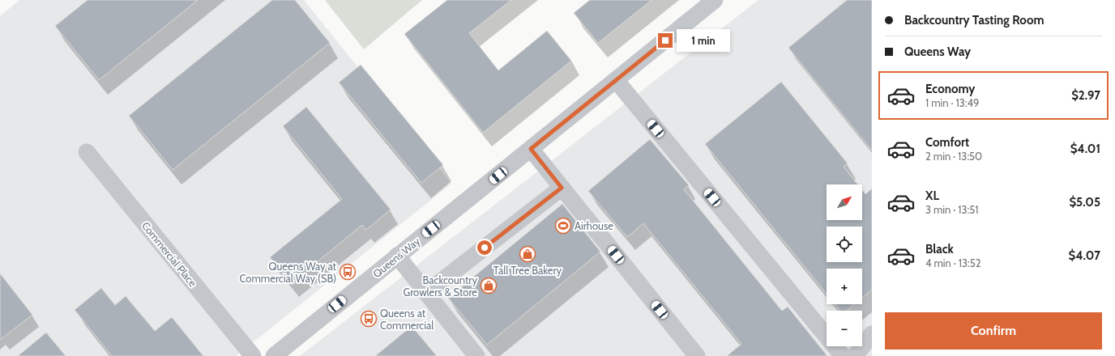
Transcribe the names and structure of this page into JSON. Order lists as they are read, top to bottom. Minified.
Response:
{"streets":{"street":["Commercial Place","Queens Way"]},"places":{"sports":["Airhouse"],"shop":["Tall Tree Bakery","Backcountry Growlers & Store"],"bus stop":["Queens Way at Commercial Way (SB)","Queens at Commercial"]},"north":"top right","page":{"banner":["Backcountry Tasting Room","Queens Way"],"bubble":"1 min","list":[{"name":"Economy","note":"1 min · 13:49","value":"$2.97"},{"name":"Comfort","note":"2 min · 13:50","value":"$4.01"},{"name":"XL","note":"3 min · 13:51","value":"$5.05"},{"name":"Black","note":"4 min · 13:52","value":"$4.07"}],"map_buttons":["+","−"],"buttons":"Confirm"}}
